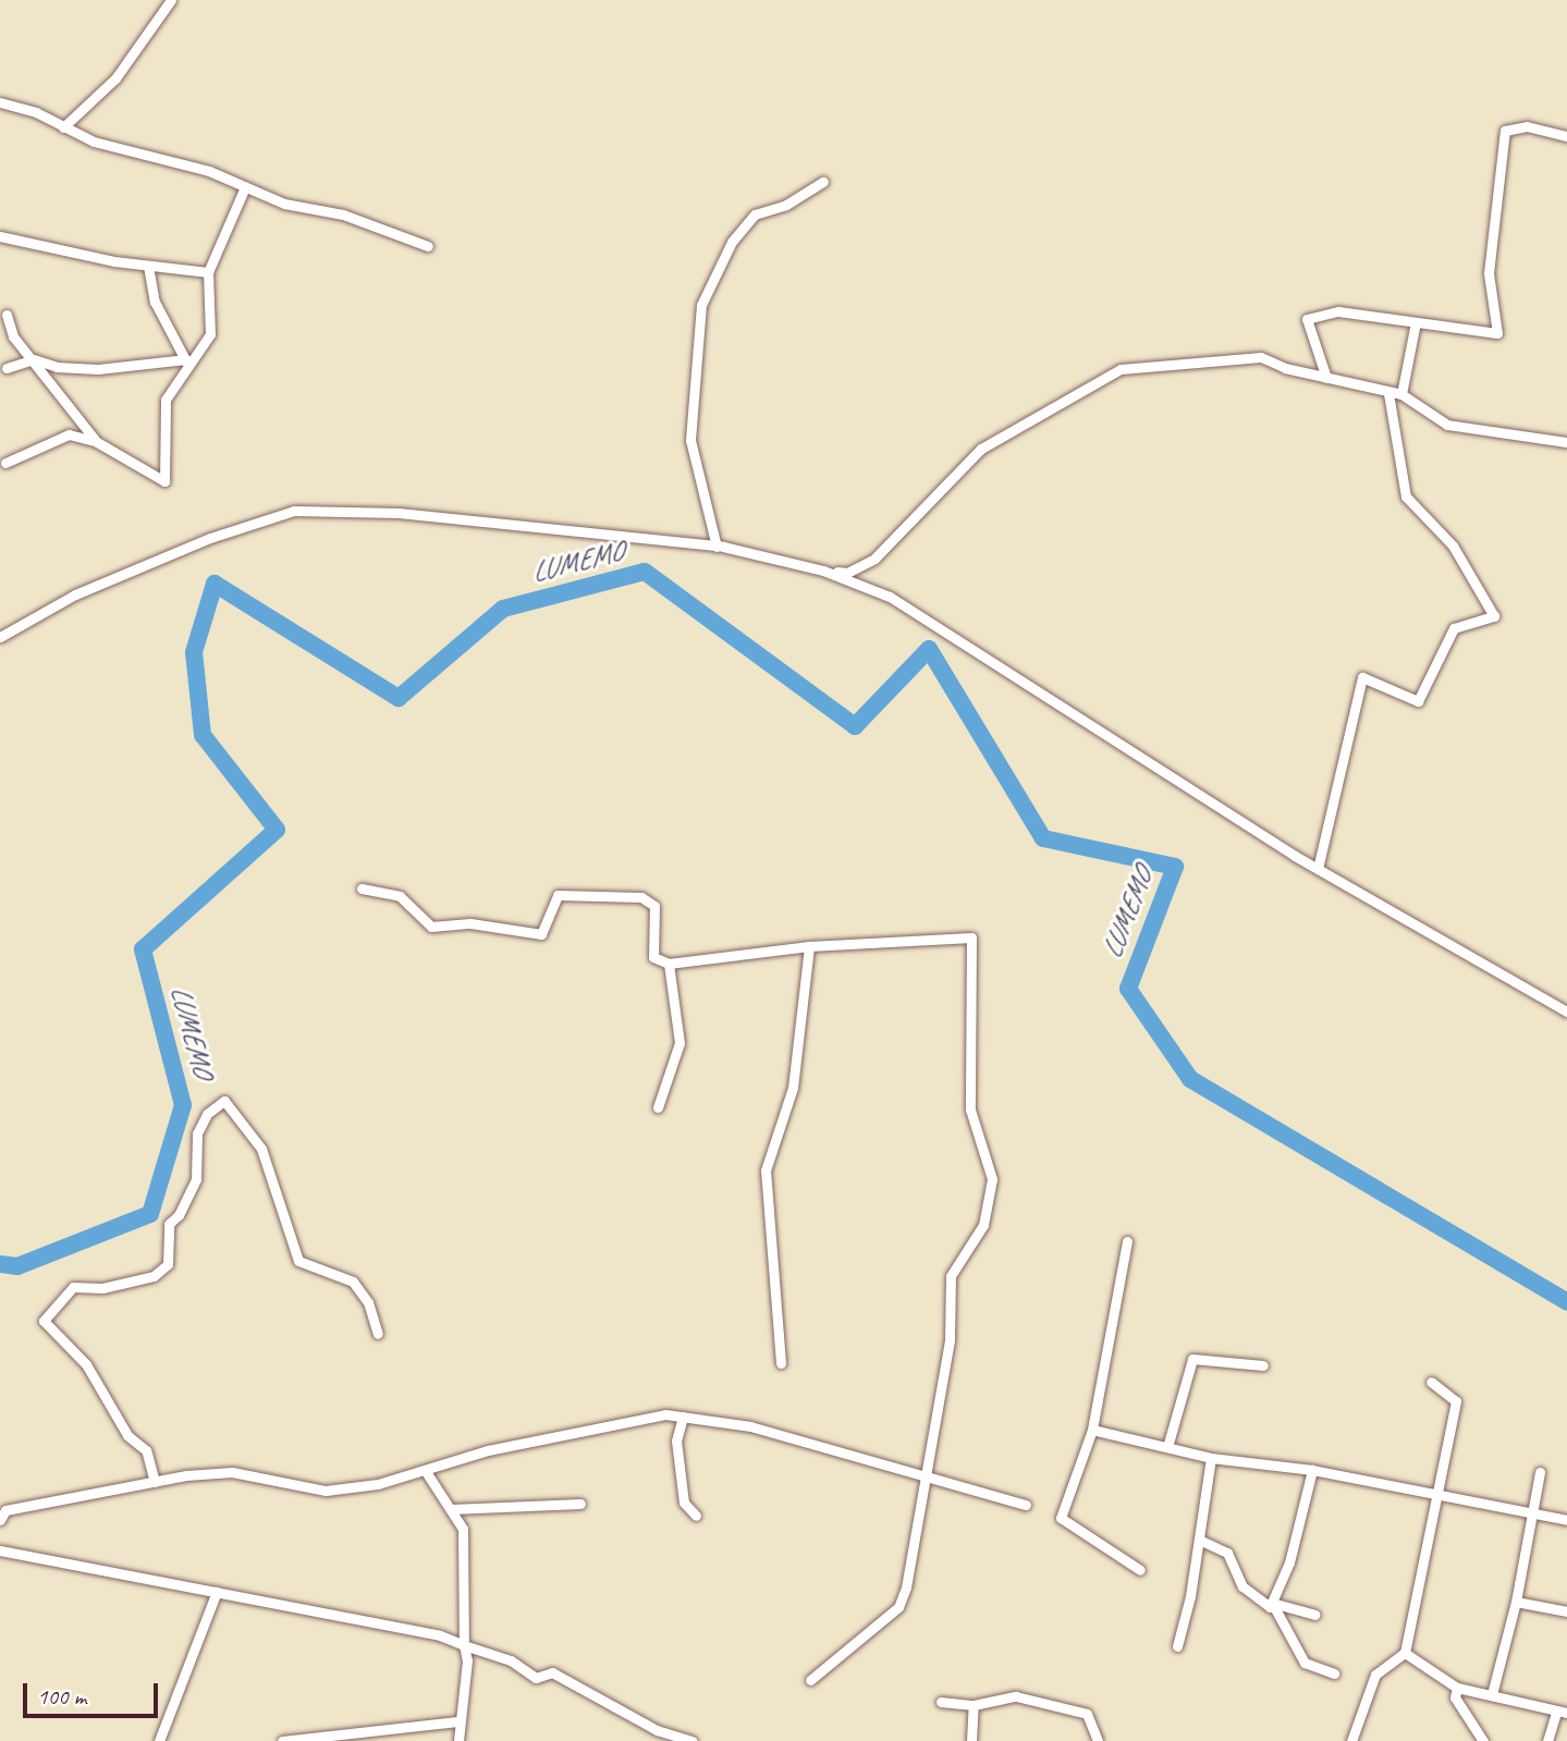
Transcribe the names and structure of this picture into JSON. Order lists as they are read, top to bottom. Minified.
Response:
{"water":["LUMEMO"],"scale_bar":"100 m"}
